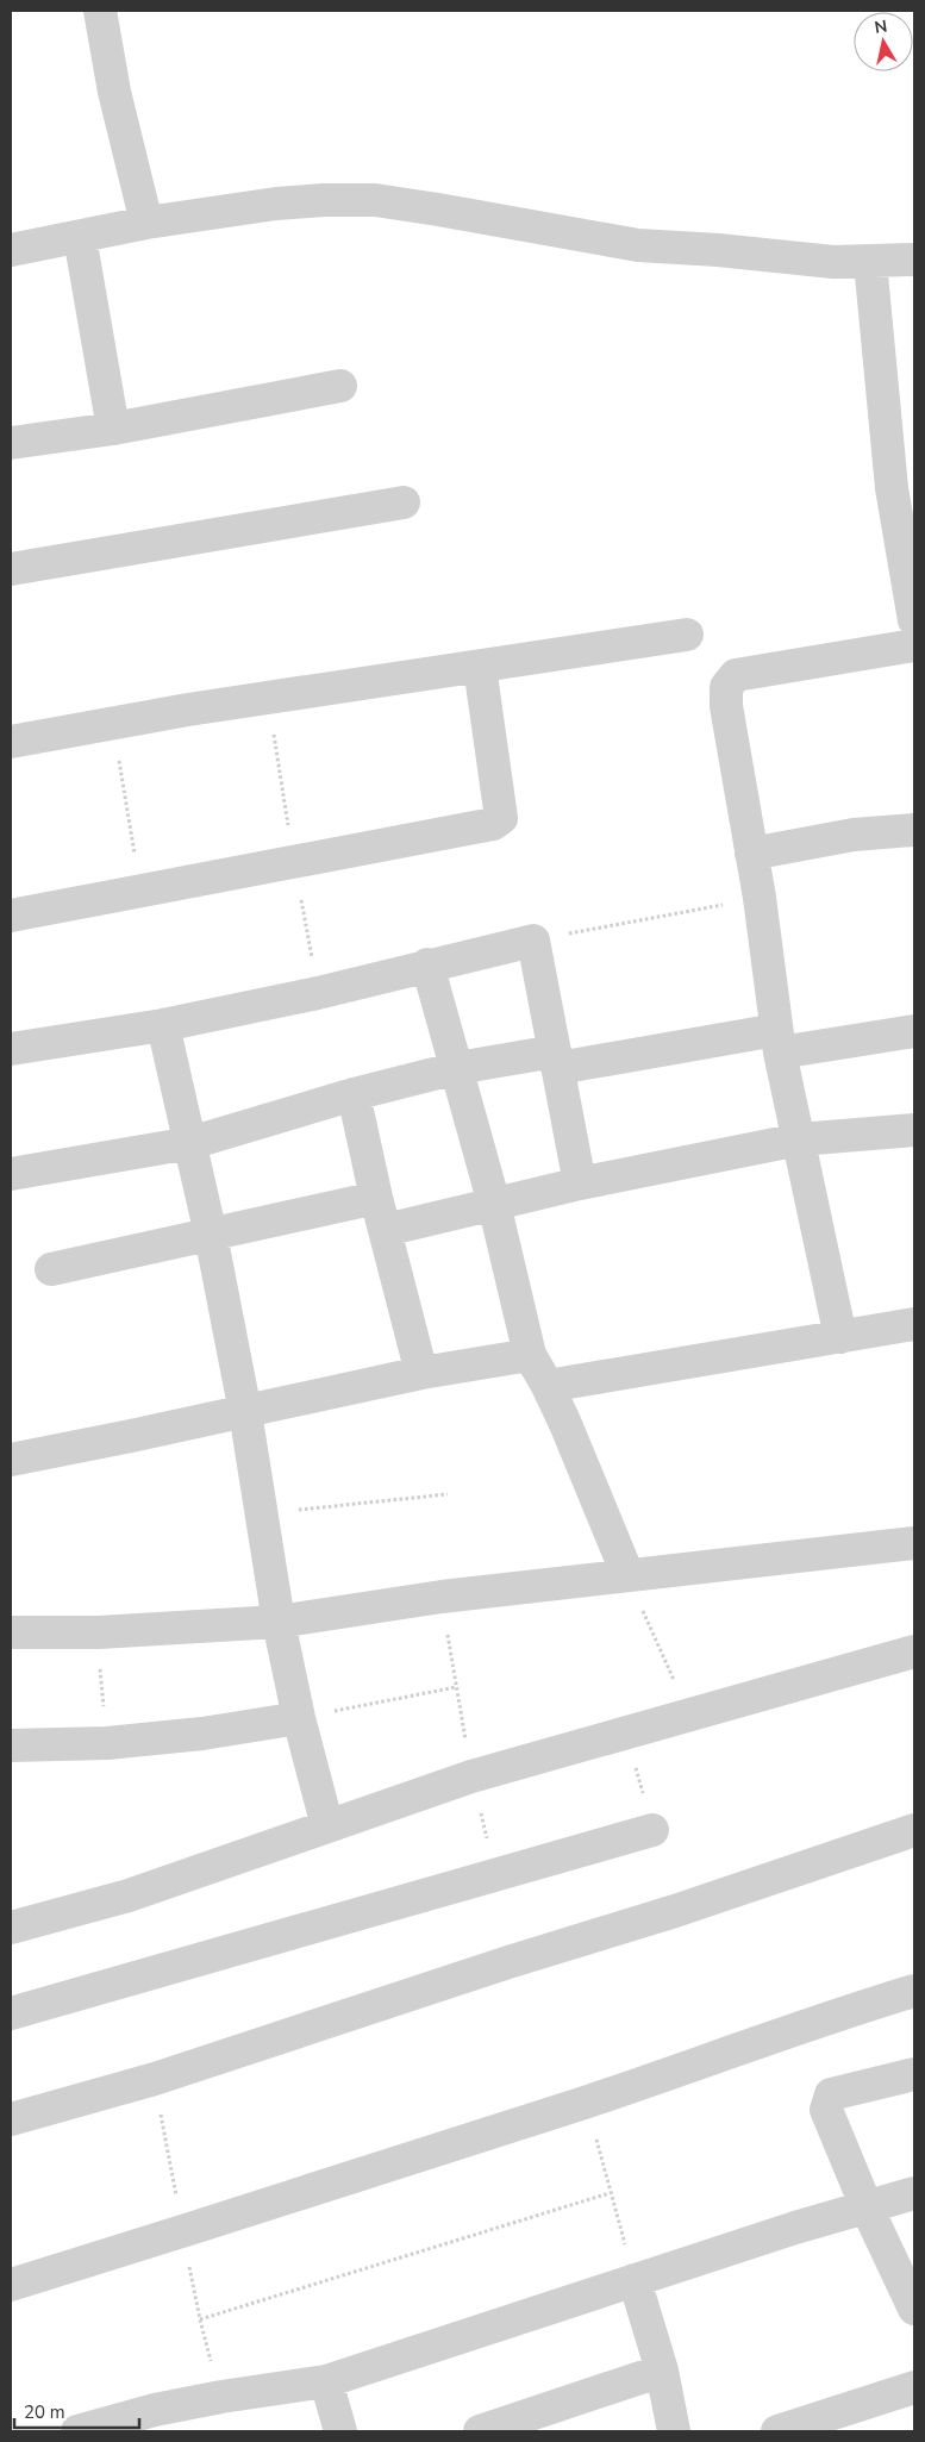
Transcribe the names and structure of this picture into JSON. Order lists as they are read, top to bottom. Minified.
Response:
{"scale_bar":"20 m","north":"top"}
